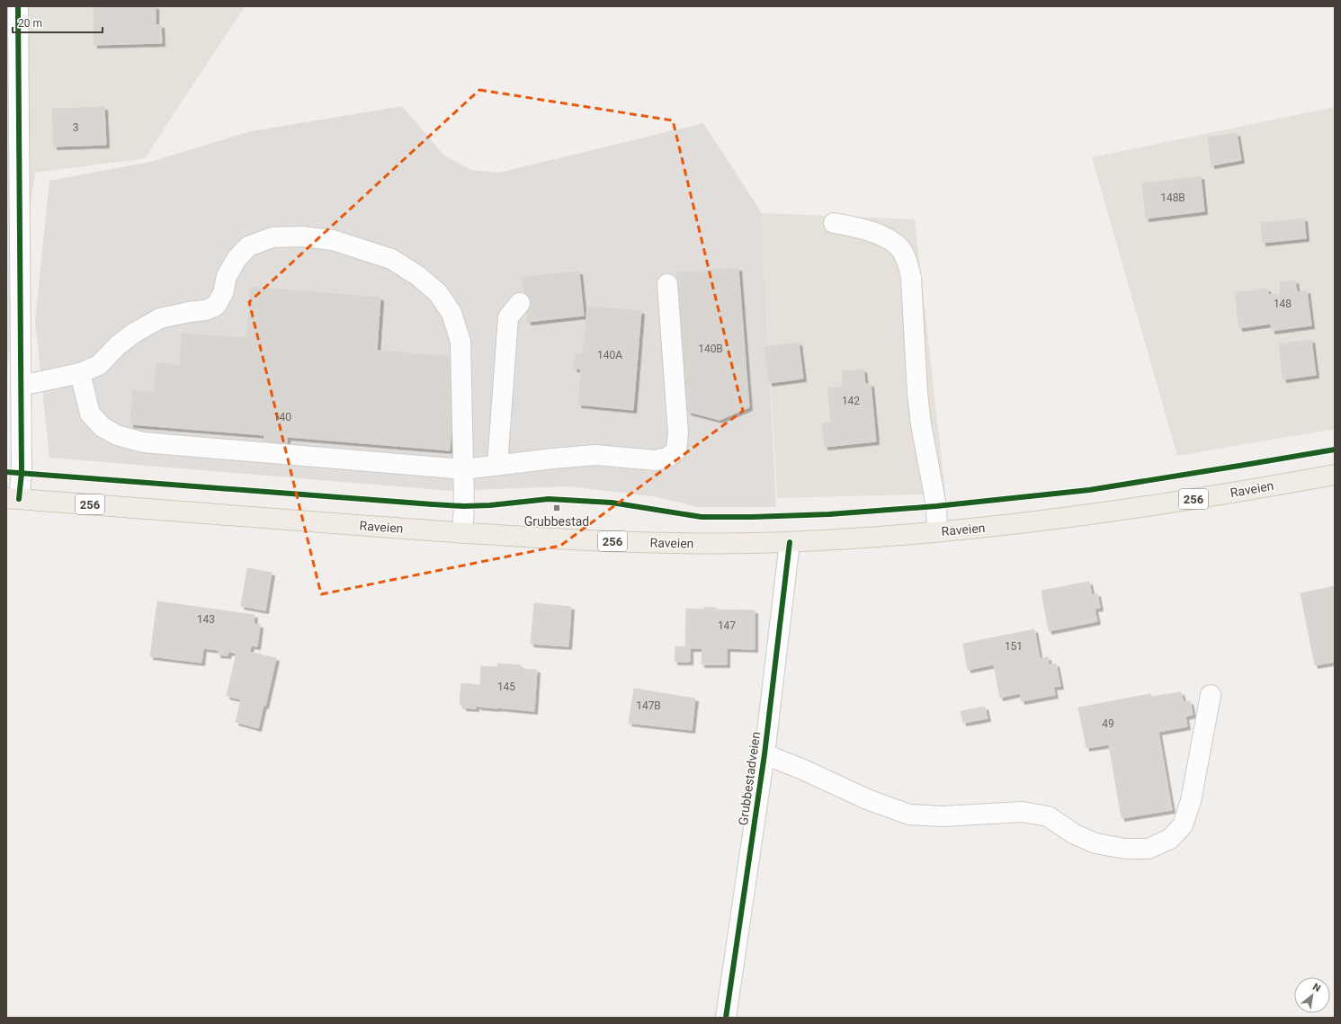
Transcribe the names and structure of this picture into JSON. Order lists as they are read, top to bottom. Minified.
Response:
{"streets":{"main road":["Raveien","256"],"street":["Grubbestadveien"]},"crossings":[["Raveien","Grubbestadveien"]],"places":{"transit":["Grubbestad"]},"house_numbers":["3","148B","148","140B","140A","142","140","143","147","151","145","147B","49"],"scale_bar":"20 m","north":"top right"}
